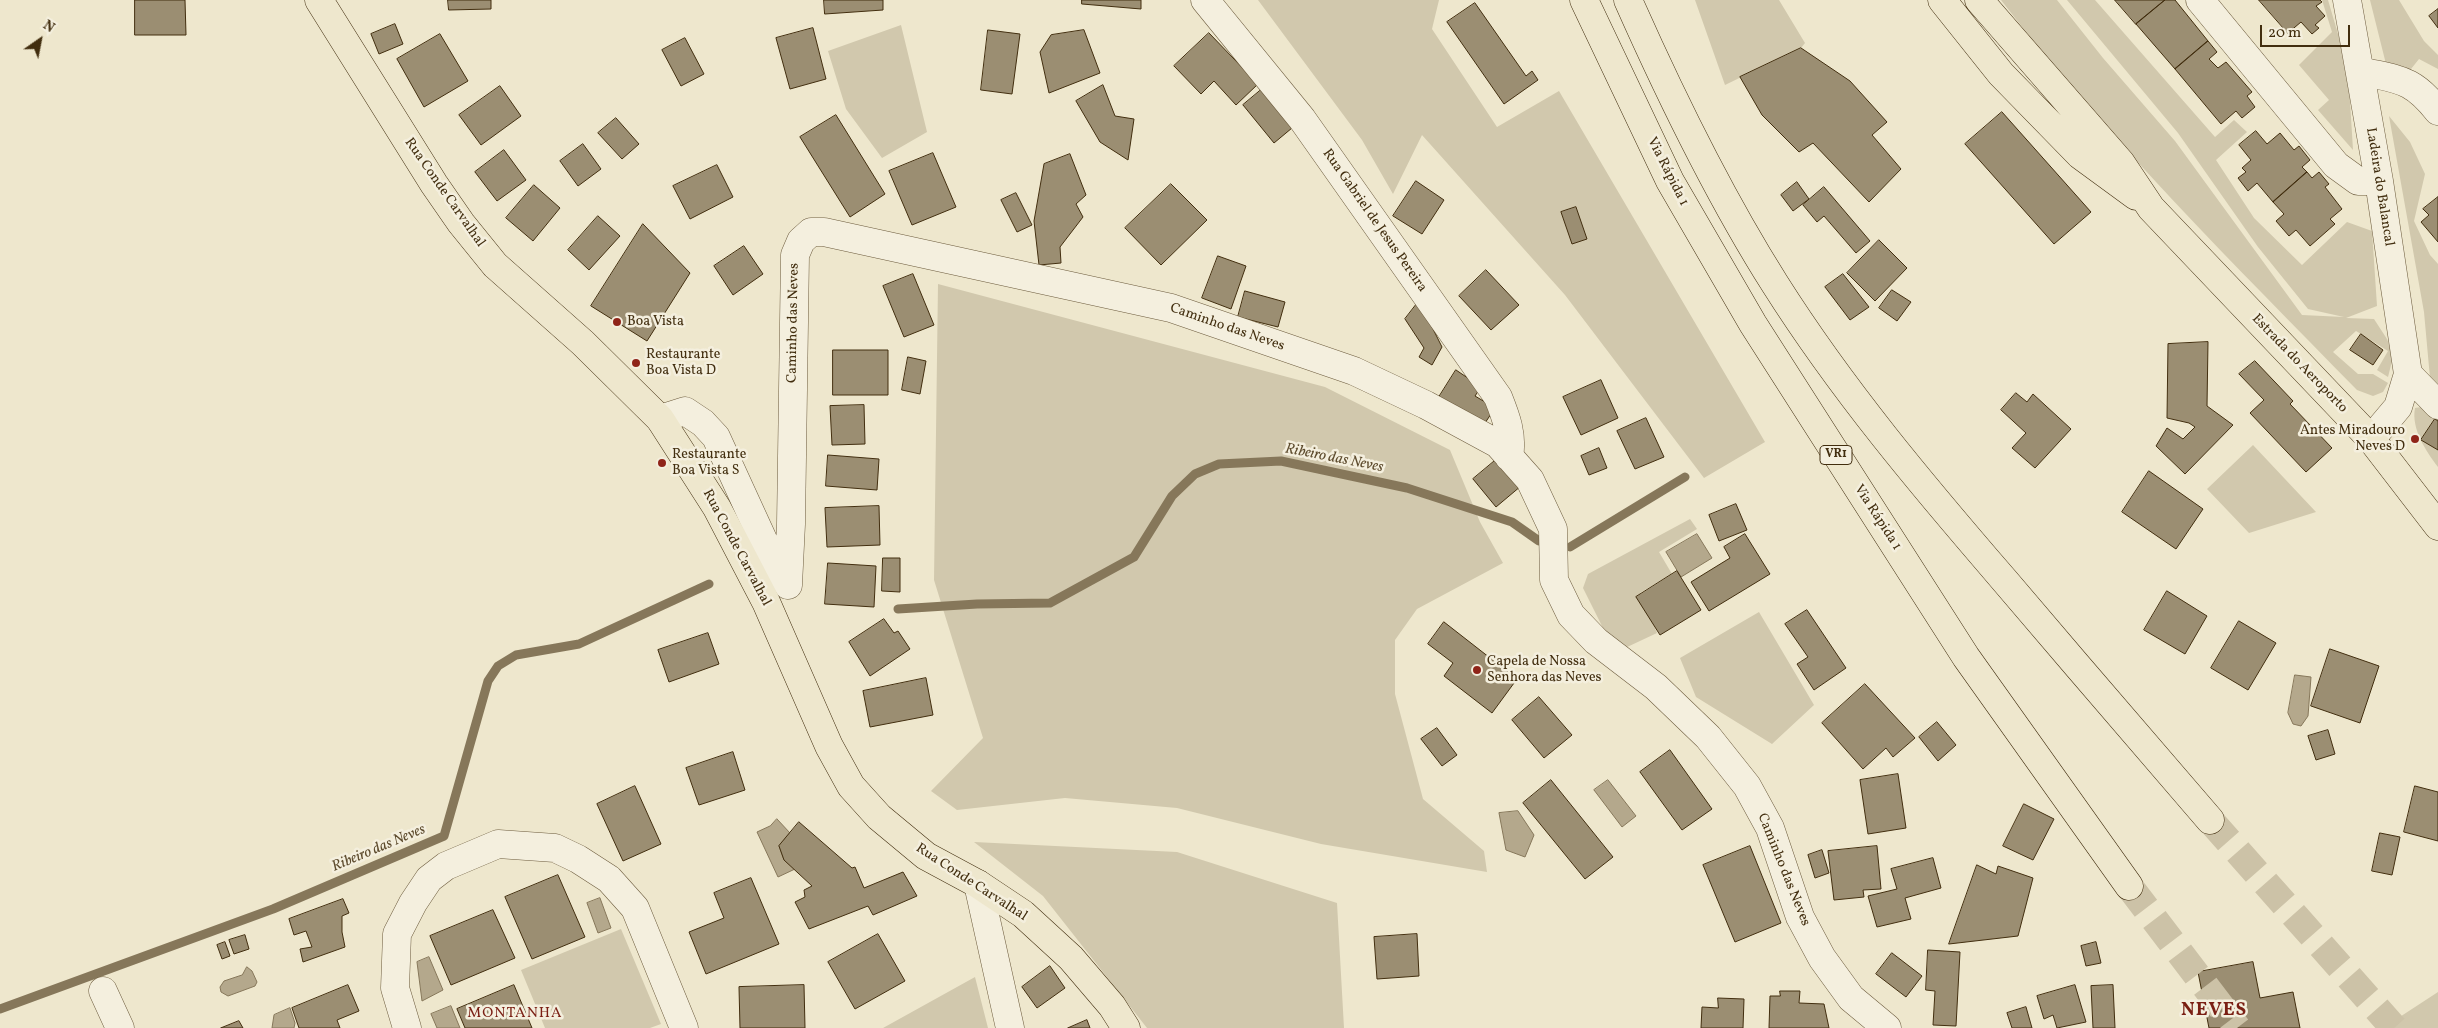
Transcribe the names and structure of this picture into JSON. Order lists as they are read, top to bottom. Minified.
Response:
{"streets":{"main road":["Via Rápida 1","Rua Conde Carvalhal","Estrada do Aeroporto","VR1"],"street":["Ladeira do Balancal","Rua Gabriel de Jesus Pereira","Caminho das Neves"]},"crossings":[["Ladeira do Balancal","Estrada do Aeroporto"],["Rua Conde Carvalhal","Caminho das Neves"],["Rua Gabriel de Jesus Pereira","Caminho das Neves"]],"districts":["NEVES","MONTANHA"],"water":["Ribeiro das Neves"],"places":["Boa Vista","Restaurante Boa Vista D","Antes Miradouro Neves D","Restaurante Boa Vista S","Capela de Nossa Senhora das Neves"],"scale_bar":"20 m","north":"top right"}
